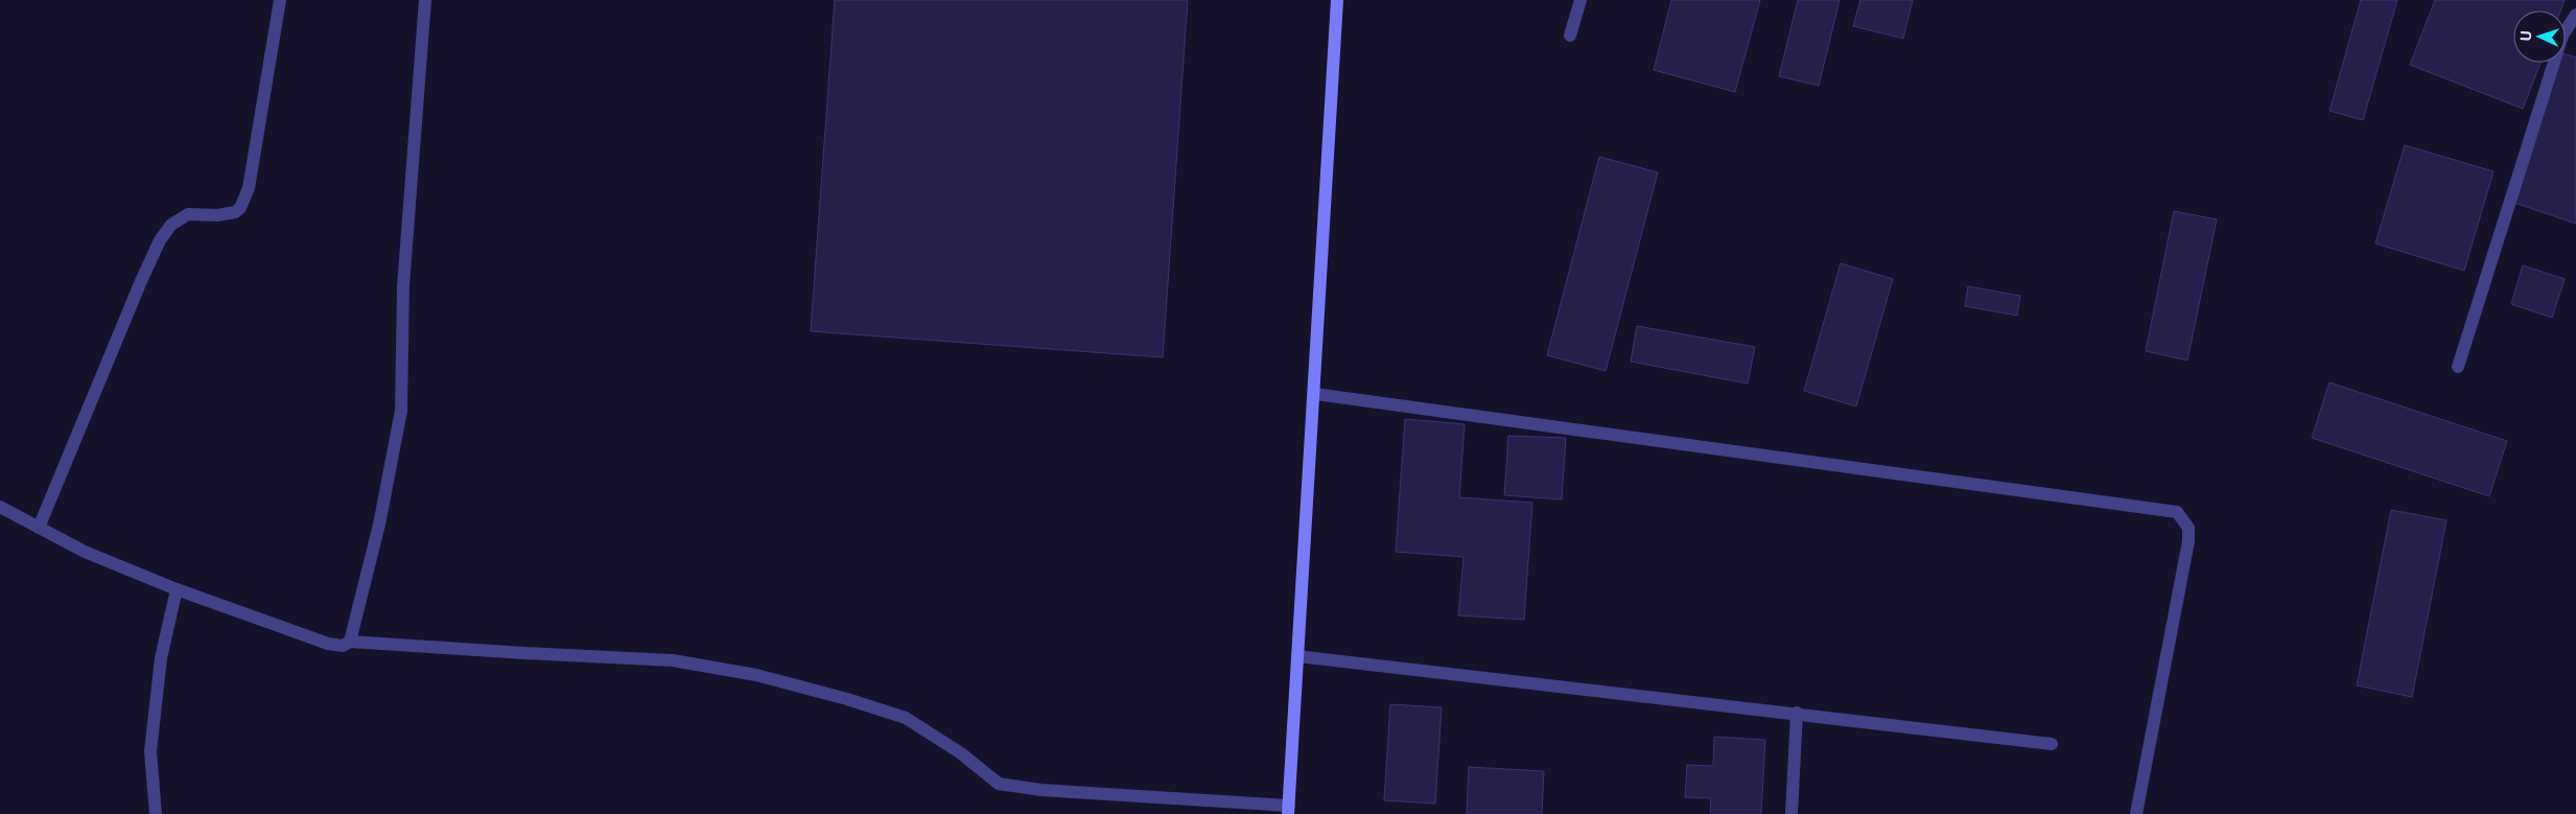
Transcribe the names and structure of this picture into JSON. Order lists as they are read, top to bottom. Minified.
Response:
{"north":"left"}
